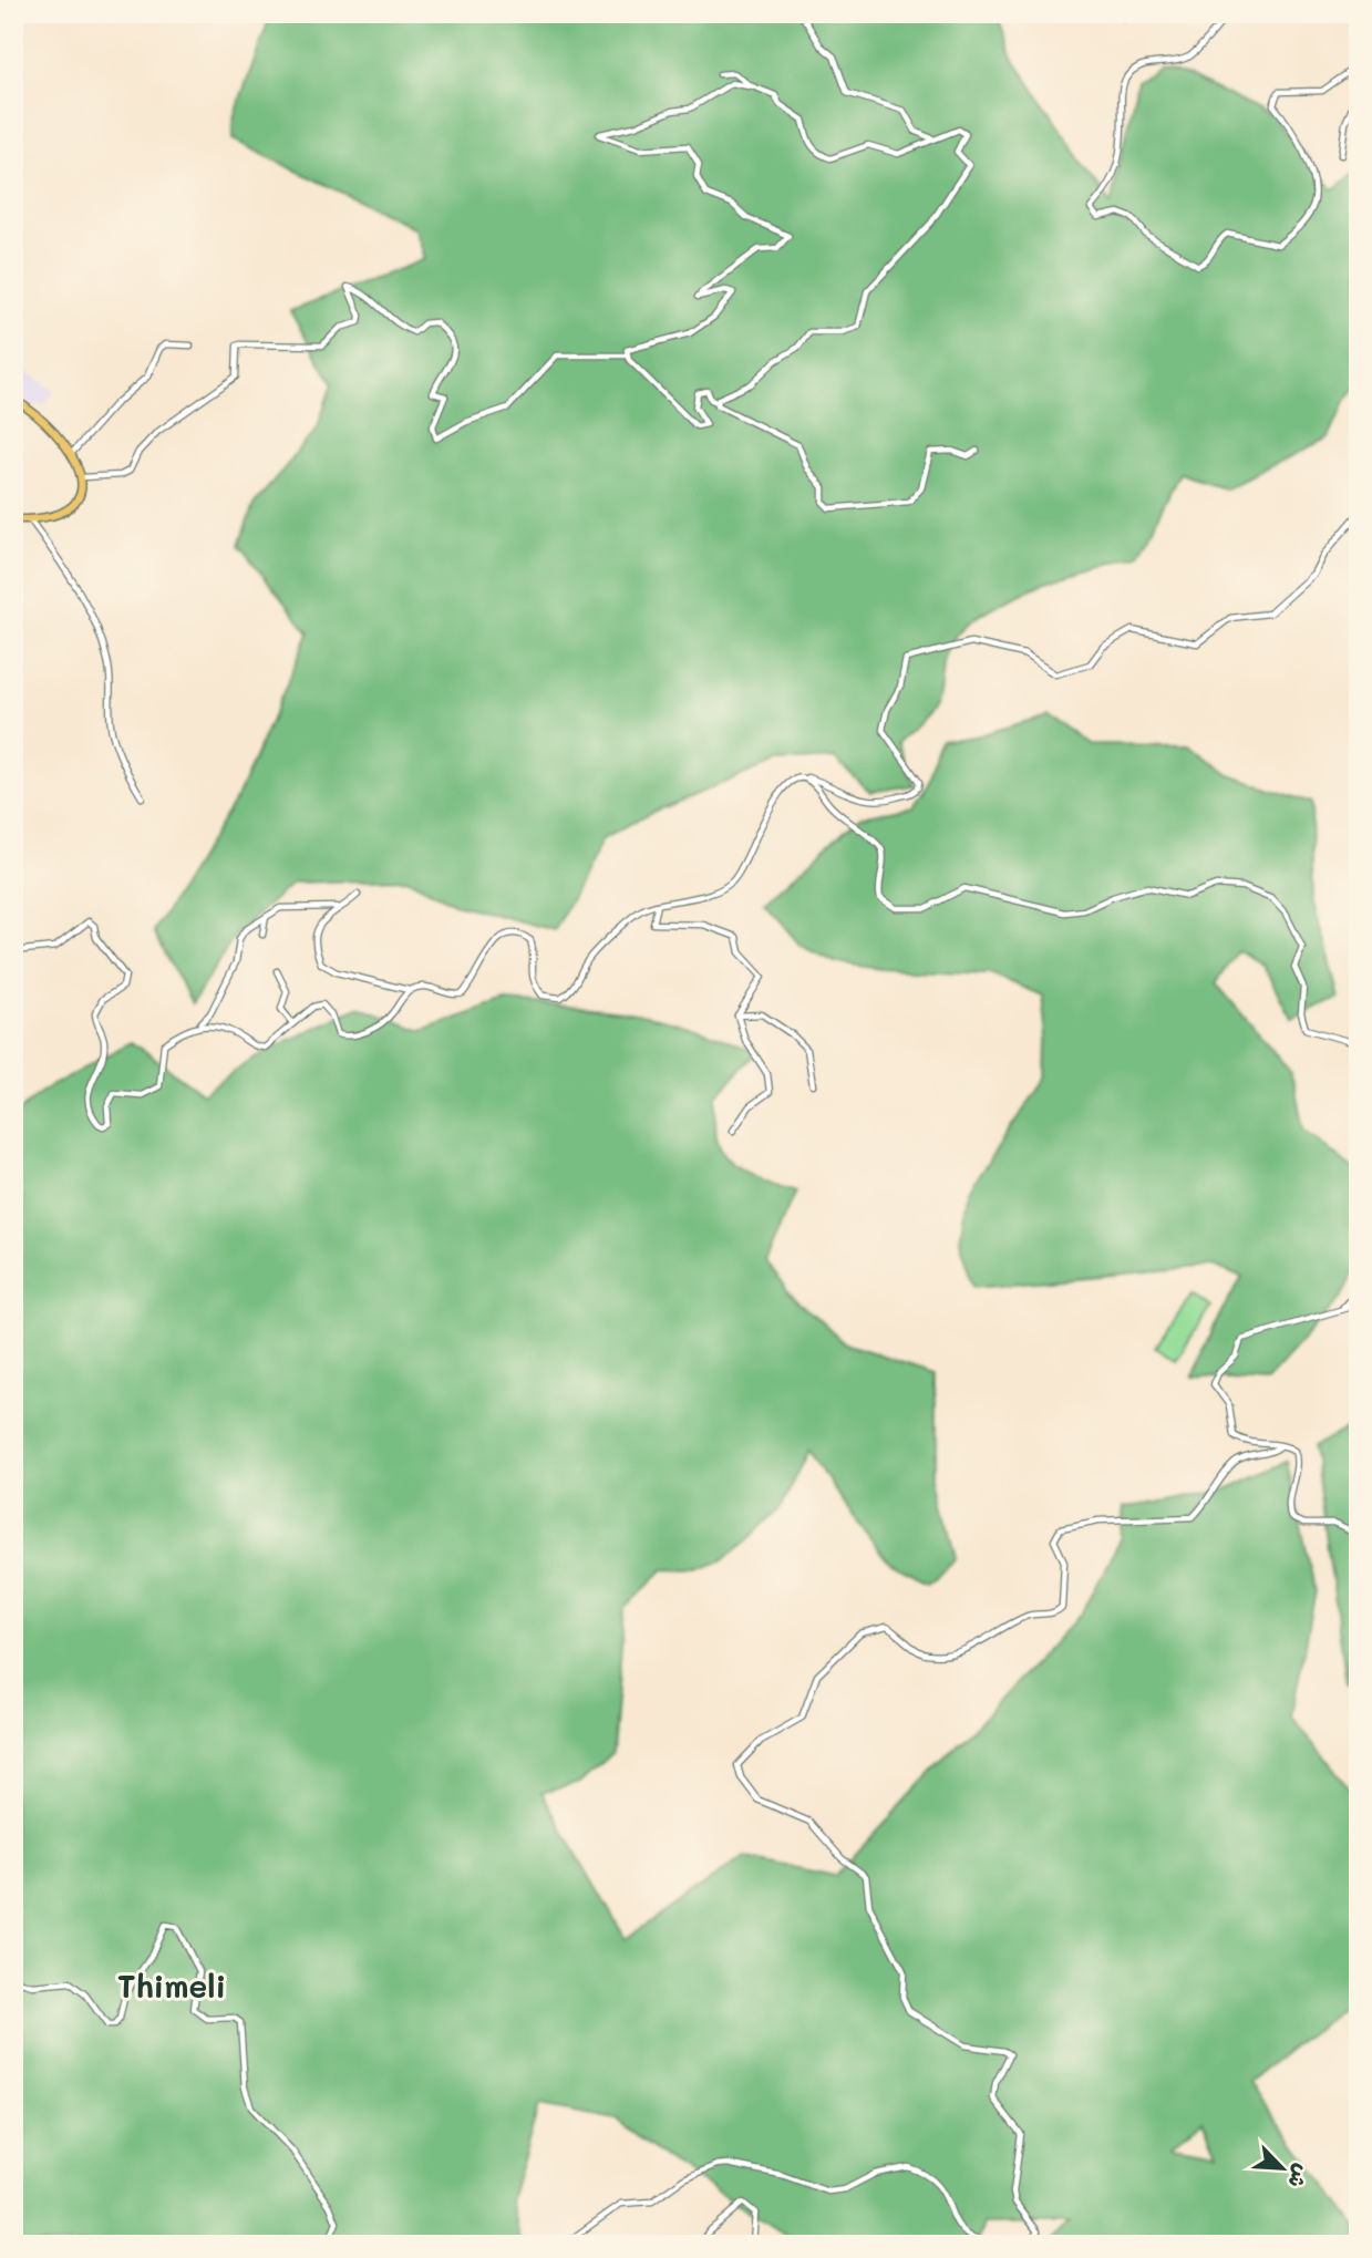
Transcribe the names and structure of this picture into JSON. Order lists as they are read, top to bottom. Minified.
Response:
{"districts":["Thimeli"],"north":"bottom right"}
